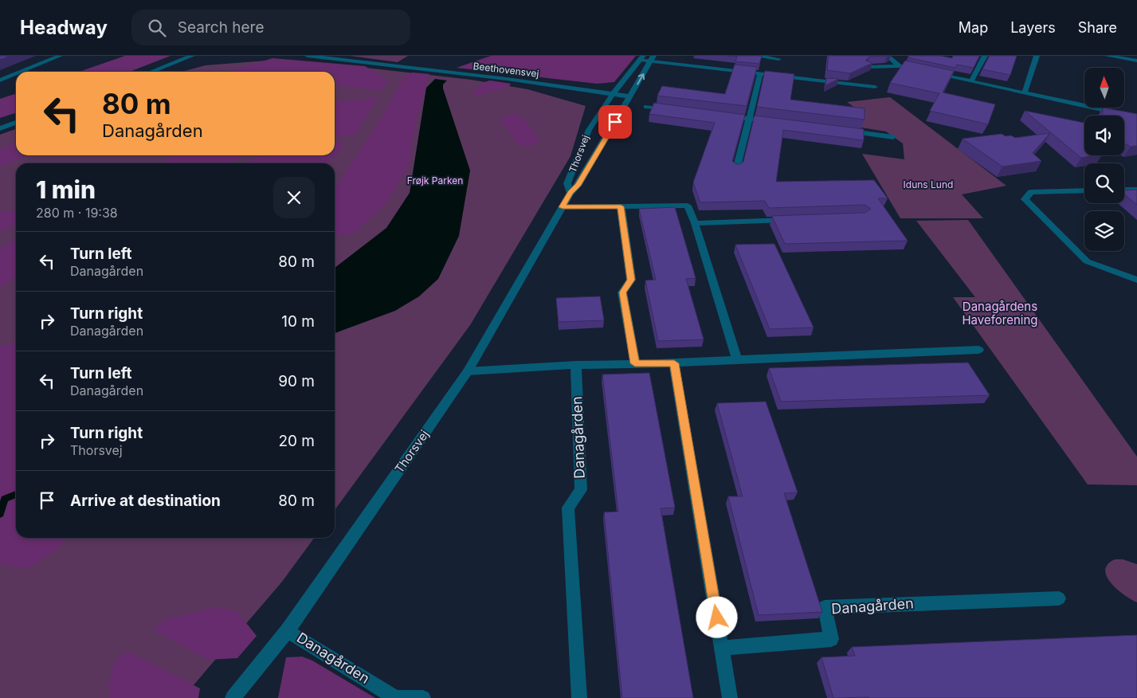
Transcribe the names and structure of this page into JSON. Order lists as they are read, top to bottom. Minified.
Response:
{"streets":{"street":["Beethovensvej","Thorsvej","Danagården"]},"crossings":[["Beethovensvej","Thorsvej"],["Thorsvej","Danagården"]],"parks":["Frøjk Parken","Iduns Lund","Danagårdens Haveforening"],"north":"top","page":{"header":"Headway","search":"Search here","nav":["Map","Layers","Share"],"turn":["80 m","Danagården"],"heading":["1 min","280 m · 19:38"],"list":[{"name":"Turn left","note":"Danagården","value":"80 m"},{"name":"Turn right","note":"Danagården","value":"10 m"},{"name":"Turn left","note":"Danagården","value":"90 m"},{"name":"Turn right","note":"Thorsvej","value":"20 m"},{"name":"Arrive at destination","value":"80 m"}]}}
